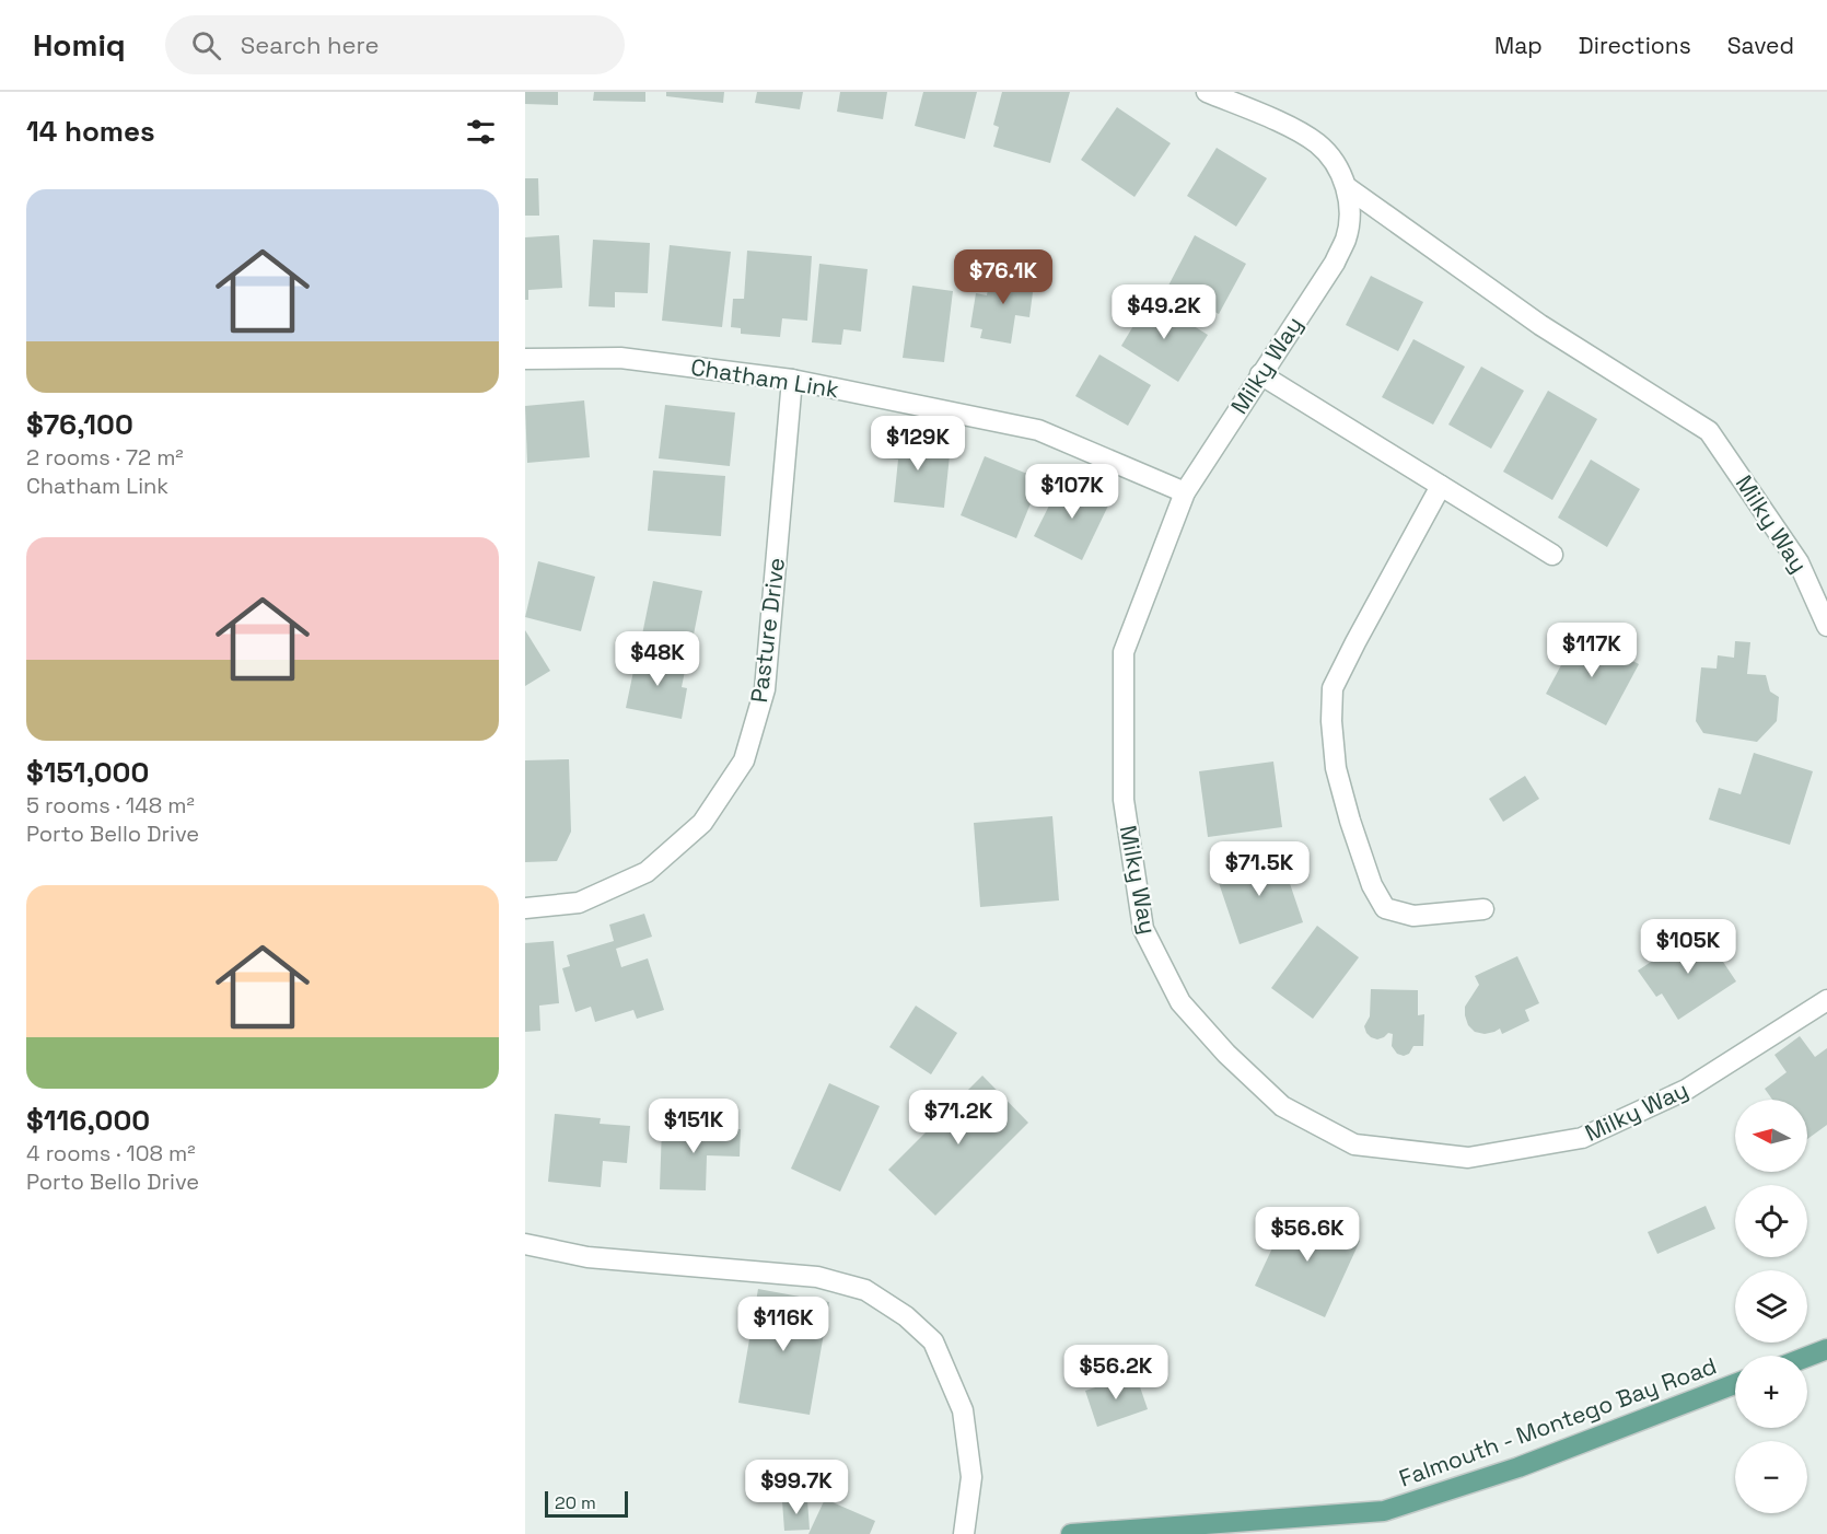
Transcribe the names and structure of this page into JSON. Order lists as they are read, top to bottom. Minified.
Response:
{"streets":{"main road":["Falmouth - Montego Bay Road"],"street":["Milky Way","Chatham Link","Pasture Drive"]},"crossings":[["Milky Way","Chatham Link"],["Chatham Link","Pasture Drive"]],"scale_bar":"20 m","north":"left","page":{"header":"Homiq","search":"Search here","nav":["Map","Directions","Saved"],"heading":"14 homes","list":[{"name":"$76,100","note":"2 rooms · 72 m² · Chatham Link"},{"name":"$151,000","note":"5 rooms · 148 m² · Porto Bello Drive"},{"name":"$116,000","note":"4 rooms · 108 m² · Porto Bello Drive"}],"price":["$76.1K","$49.2K","$129K","$107K","$117K","$48K","$71.5K","$105K","$71.2K","$151K","$56.6K","$116K","$56.2K","$99.7K"],"map_buttons":["+","−"],"scale":"20 m"}}
